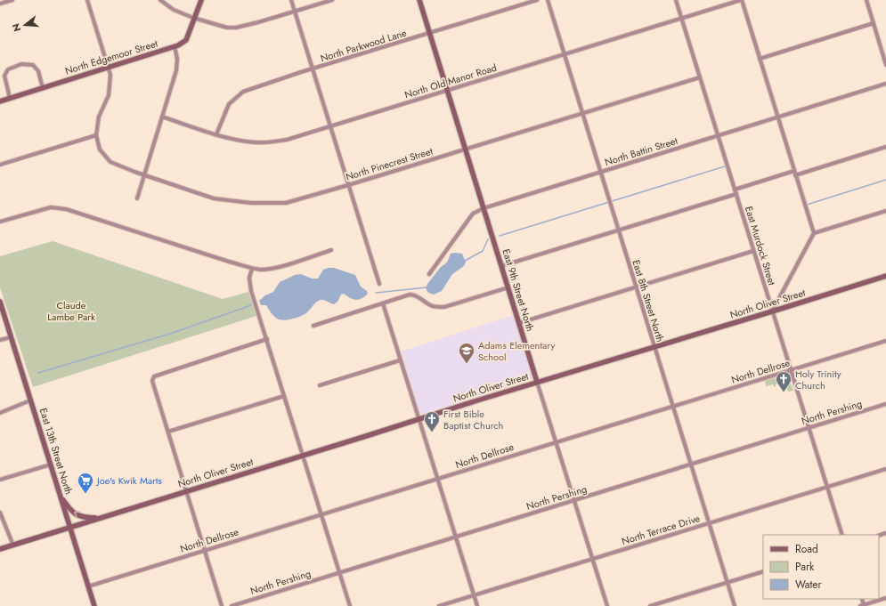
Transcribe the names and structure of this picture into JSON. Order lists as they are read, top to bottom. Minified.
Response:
{"streets":{"main road":["North Edgemoor Street","East 9th Street North","North Oliver Street","East 13th Street North"],"street":["North Parkwood Lane","North Old Manor Road","North Battin Street","North Pinecrest Street","East Murdock Street","East 8th Street North","North Dellrose","North Pershing","North Terrace Drive"]},"crossings":[["North Parkwood Lane","North Old Manor Road"],["North Parkwood Lane","East 9th Street North"],["North Old Manor Road","East Murdock Street"],["North Old Manor Road","East 9th Street North"],["North Old Manor Road","East 8th Street North"],["North Battin Street","East Murdock Street"],["North Battin Street","East 9th Street North"],["North Battin Street","East 8th Street North"],["North Pinecrest Street","East Murdock Street"],["North Pinecrest Street","East 9th Street North"],["North Pinecrest Street","East 8th Street North"],["East Murdock Street","North Oliver Street"],["East Murdock Street","North Dellrose"],["East Murdock Street","North Pershing"],["East Murdock Street","North Terrace Drive"],["East 9th Street North","North Oliver Street"],["East 9th Street North","North Dellrose"],["East 9th Street North","North Pershing"],["East 9th Street North","North Terrace Drive"],["East 8th Street North","North Oliver Street"],["East 8th Street North","North Dellrose"],["East 8th Street North","North Pershing"],["East 8th Street North","North Terrace Drive"],["North Oliver Street","East 13th Street North"],["North Dellrose","East 13th Street North"]],"parks":["Claude Lambe Park"],"places":{"school or university":["Adams Elementary School"],"church":["Holy Trinity Church","First Bible Baptist Church"],"supermarket":["Joe's Kwik Marts"]},"legend":["Road","Park","Water"],"north":"left"}
